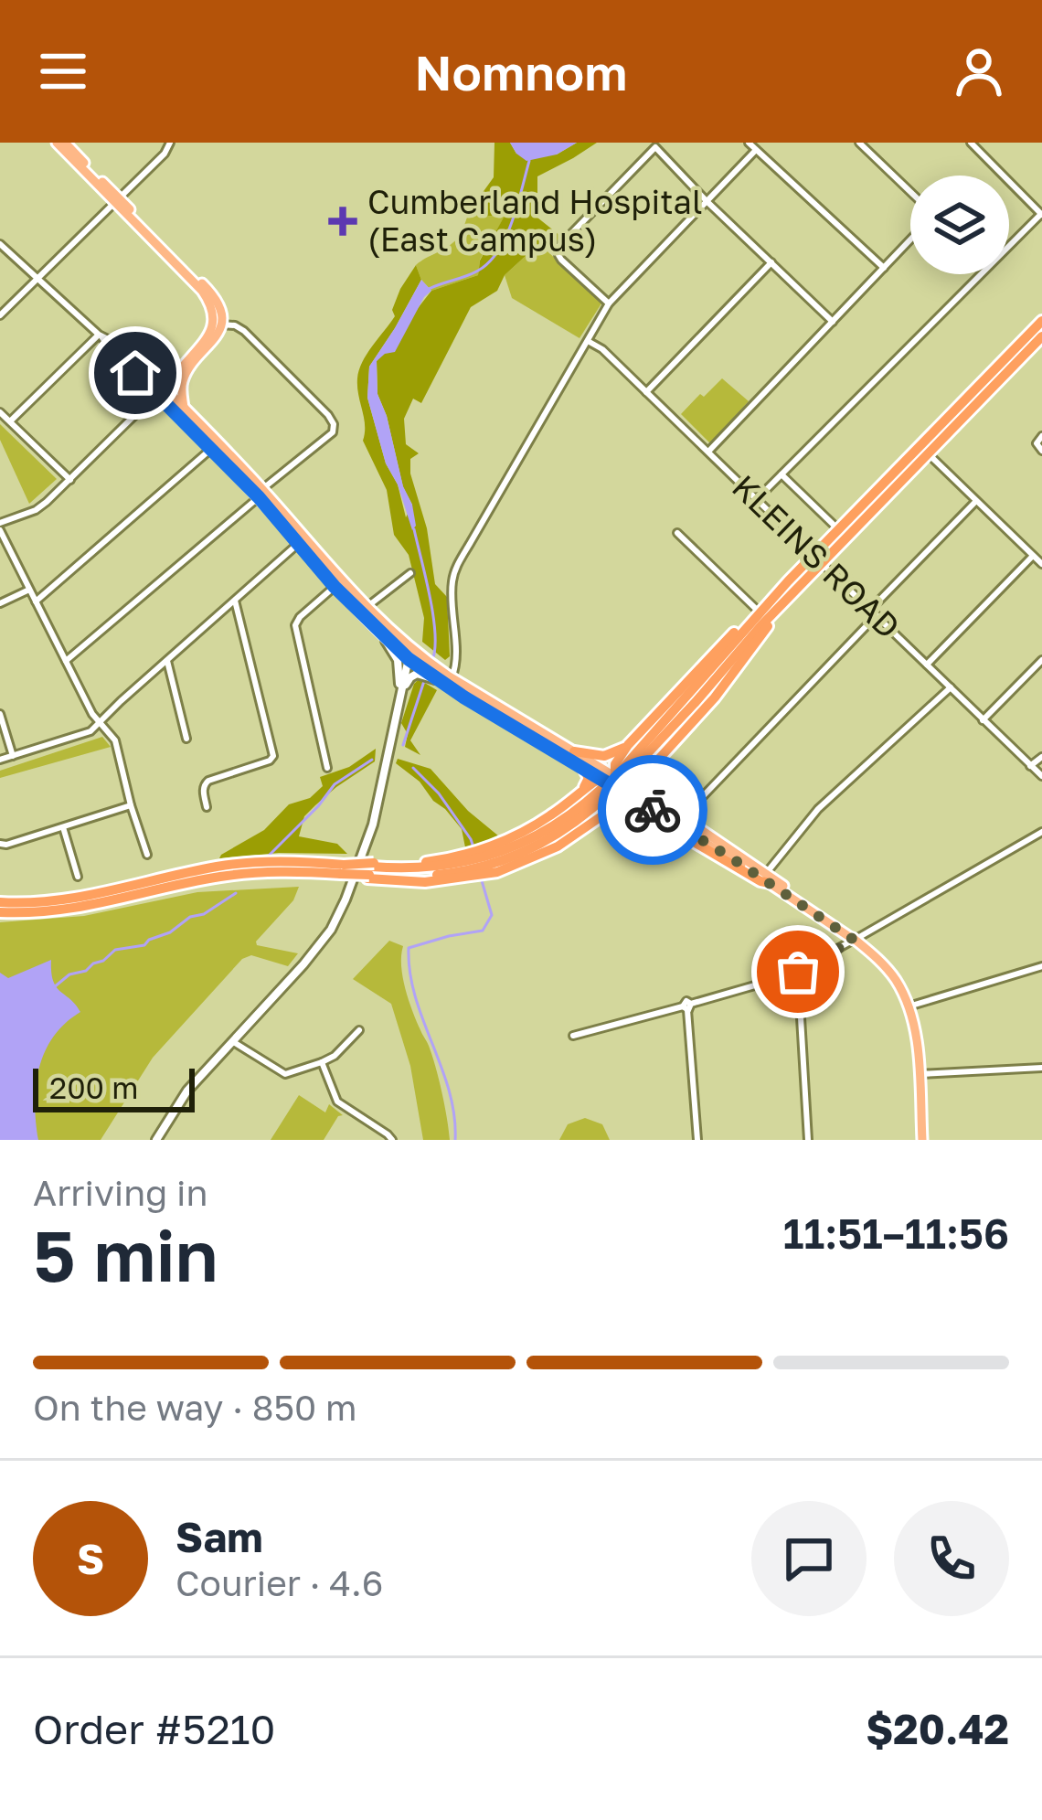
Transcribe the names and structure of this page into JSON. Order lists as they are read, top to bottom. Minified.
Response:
{"streets":{"street":["KLEINS ROAD"]},"places":{"health":["Cumberland Hospital (East Campus)"]},"scale_bar":"200 m","page":{"header":"Nomnom","scale":"200 m","heading":["5 min","Arriving in","11:51–11:56"],"panel":["Sam","Courier · 4.6","Order #5210","$20.42"],"bar":"On the way · 850 m","round":"S"}}
